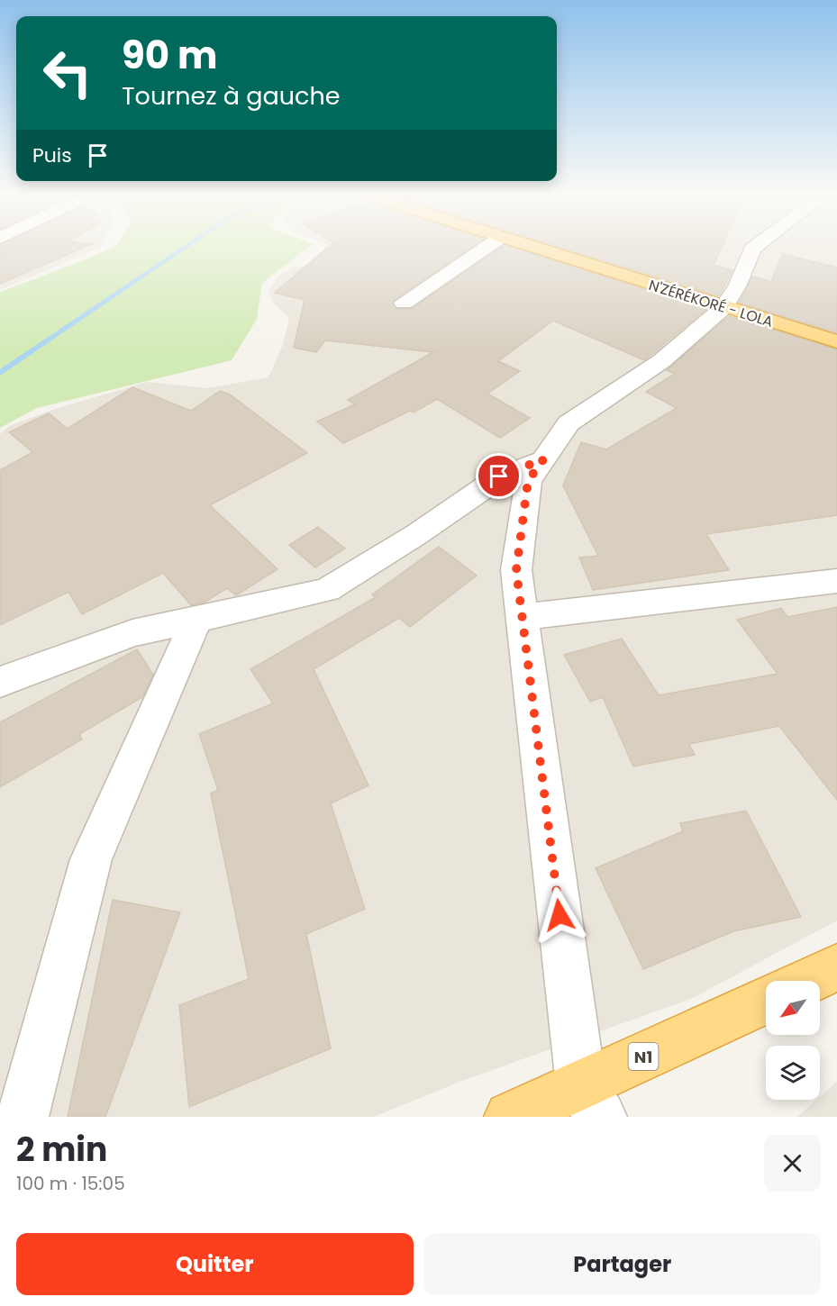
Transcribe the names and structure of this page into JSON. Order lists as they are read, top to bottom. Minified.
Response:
{"streets":{"highway":["N'ZÉRÉKORÉ - LOLA","N1"]},"north":"bottom left","page":{"turn":["90 m","Tournez à gauche"],"then":"Puis","heading":["2 min","100 m · 15:05"],"buttons":["Quitter","Partager"]}}
